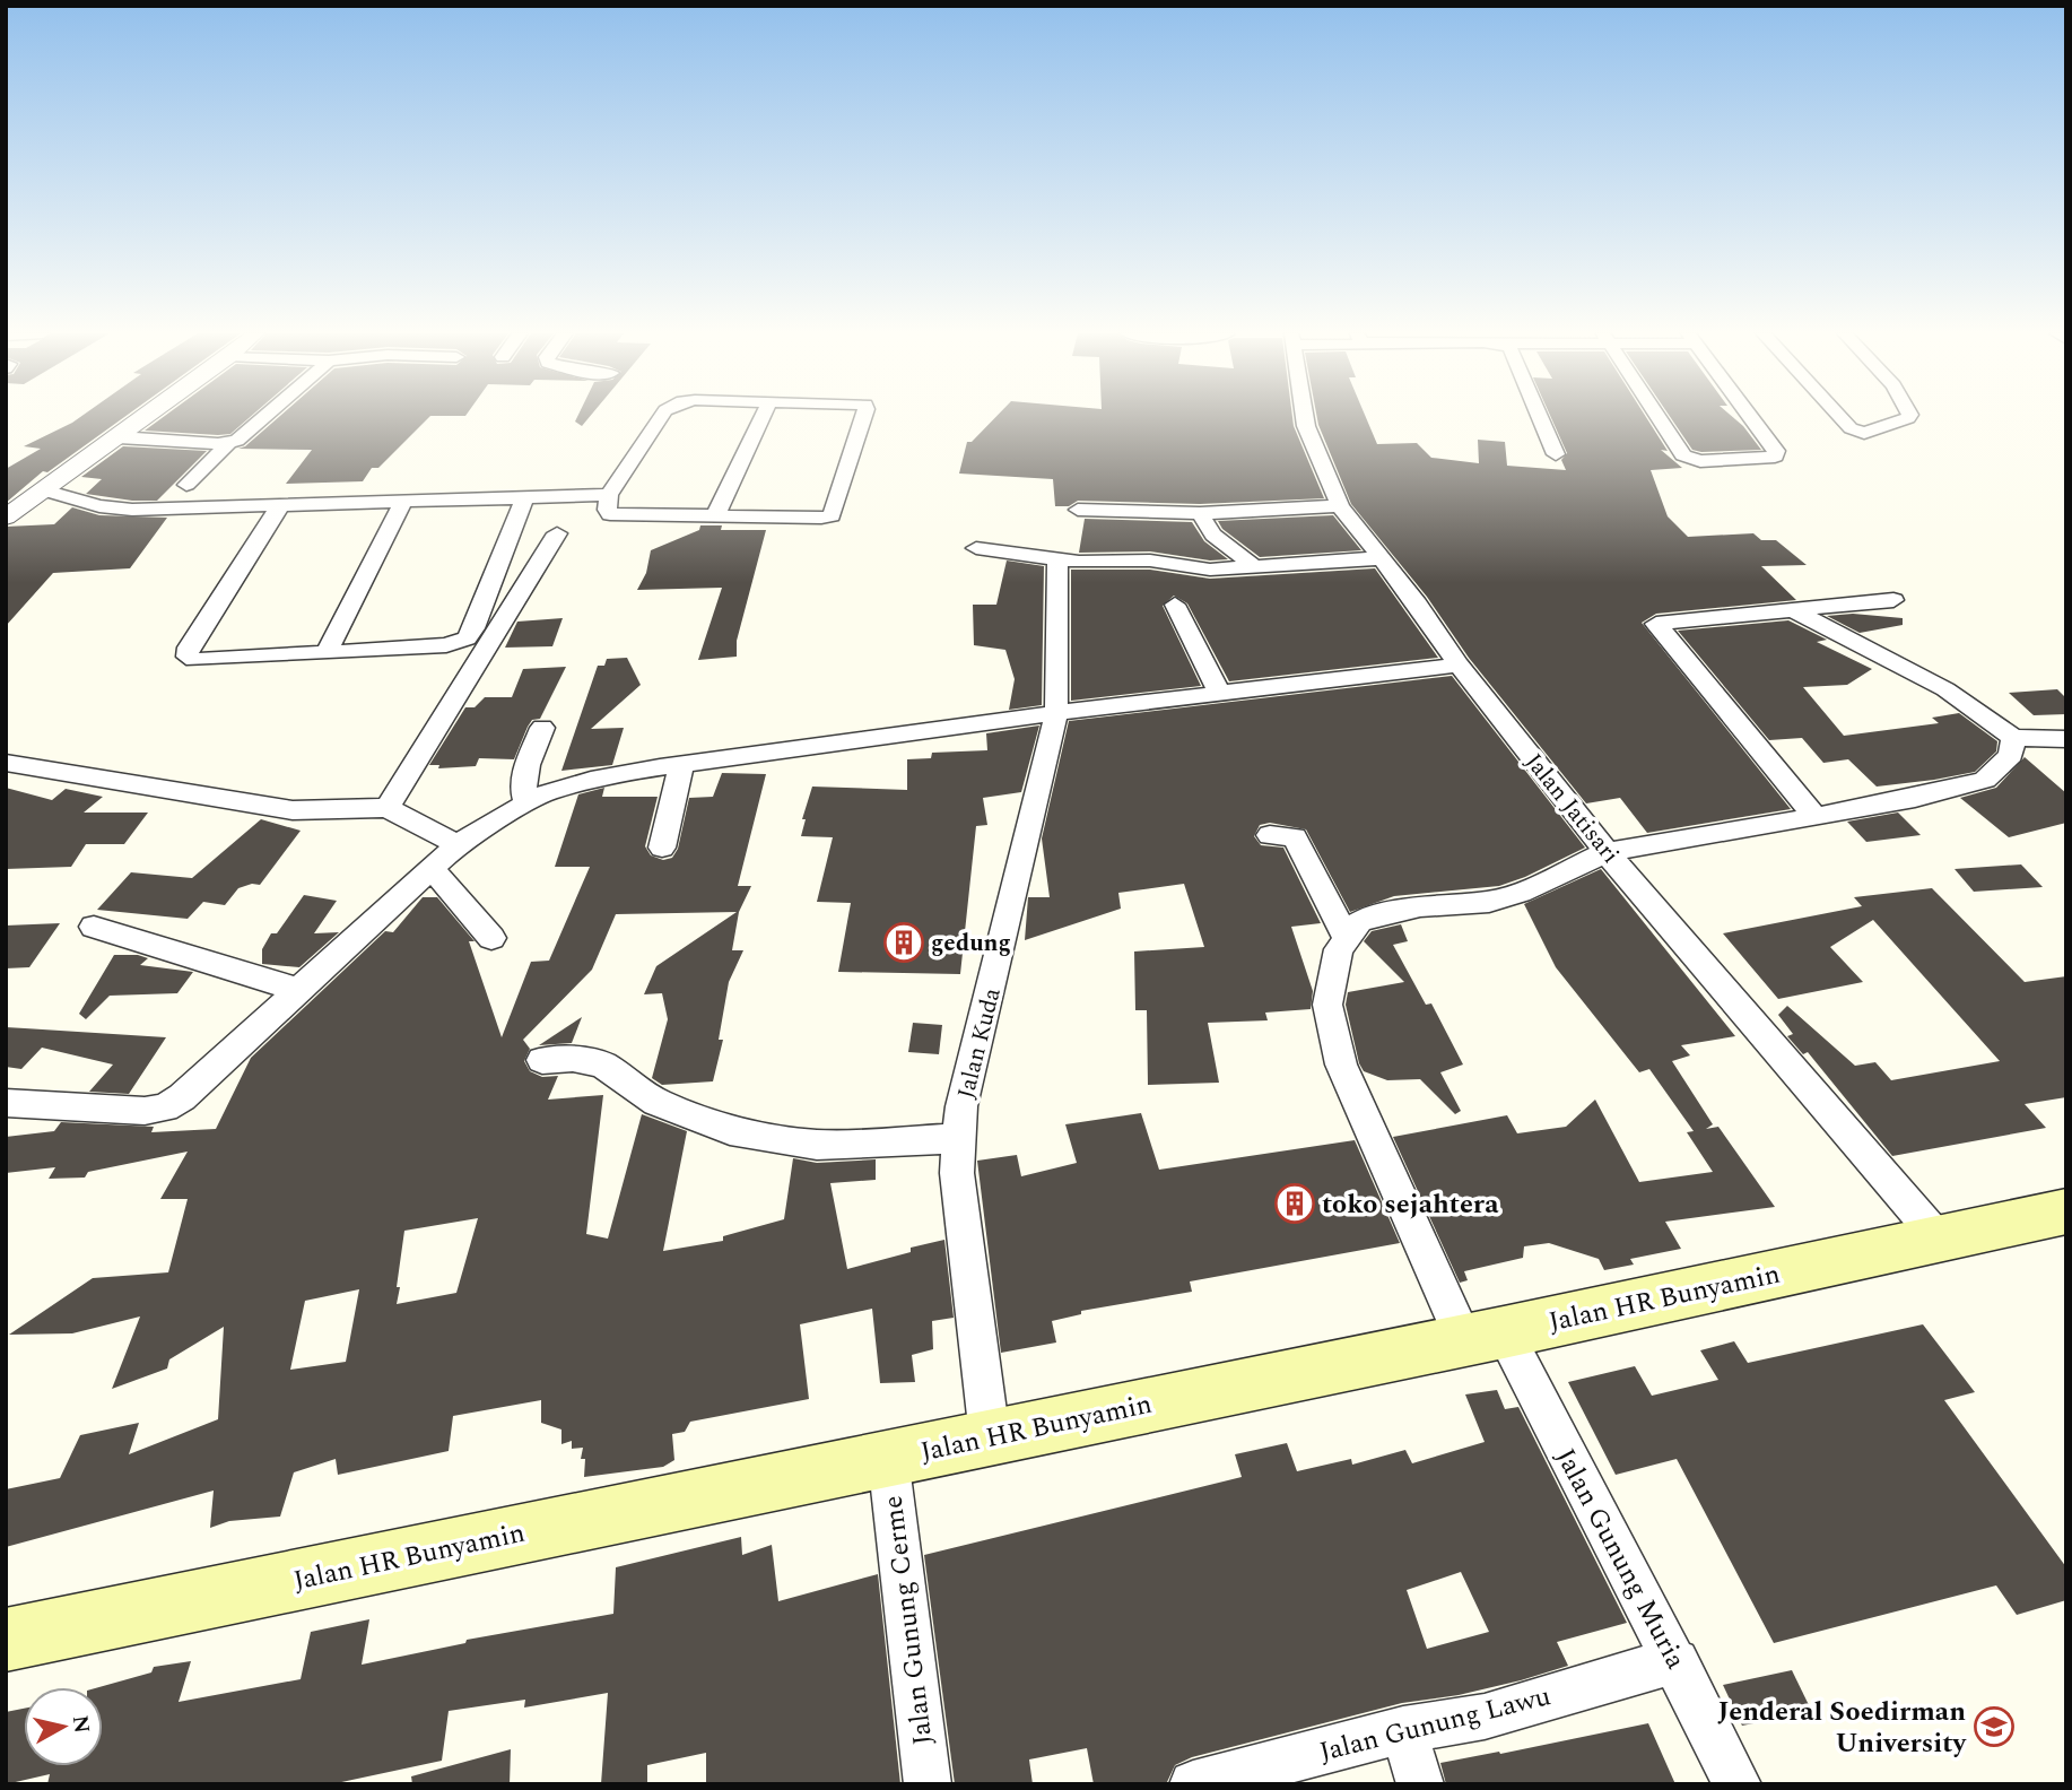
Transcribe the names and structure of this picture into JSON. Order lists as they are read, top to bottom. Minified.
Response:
{"streets":{"main road":["Jalan HR Bunyamin"],"street":["Jalan Jatisari","Jalan Kuda","Jalan Gunung Muria","Jalan Gunung Cerme","Jalan Gunung Lawu"]},"crossings":[["Jalan Jatisari","Jalan HR Bunyamin"],["Jalan Kuda","Jalan HR Bunyamin"],["Jalan HR Bunyamin","Jalan Gunung Muria"],["Jalan HR Bunyamin","Jalan Gunung Cerme"],["Jalan Gunung Muria","Jalan Gunung Lawu"]],"places":{"building":["gedung","toko sejahtera"],"school or university":["Jenderal Soedirman University"]},"north":"right"}
